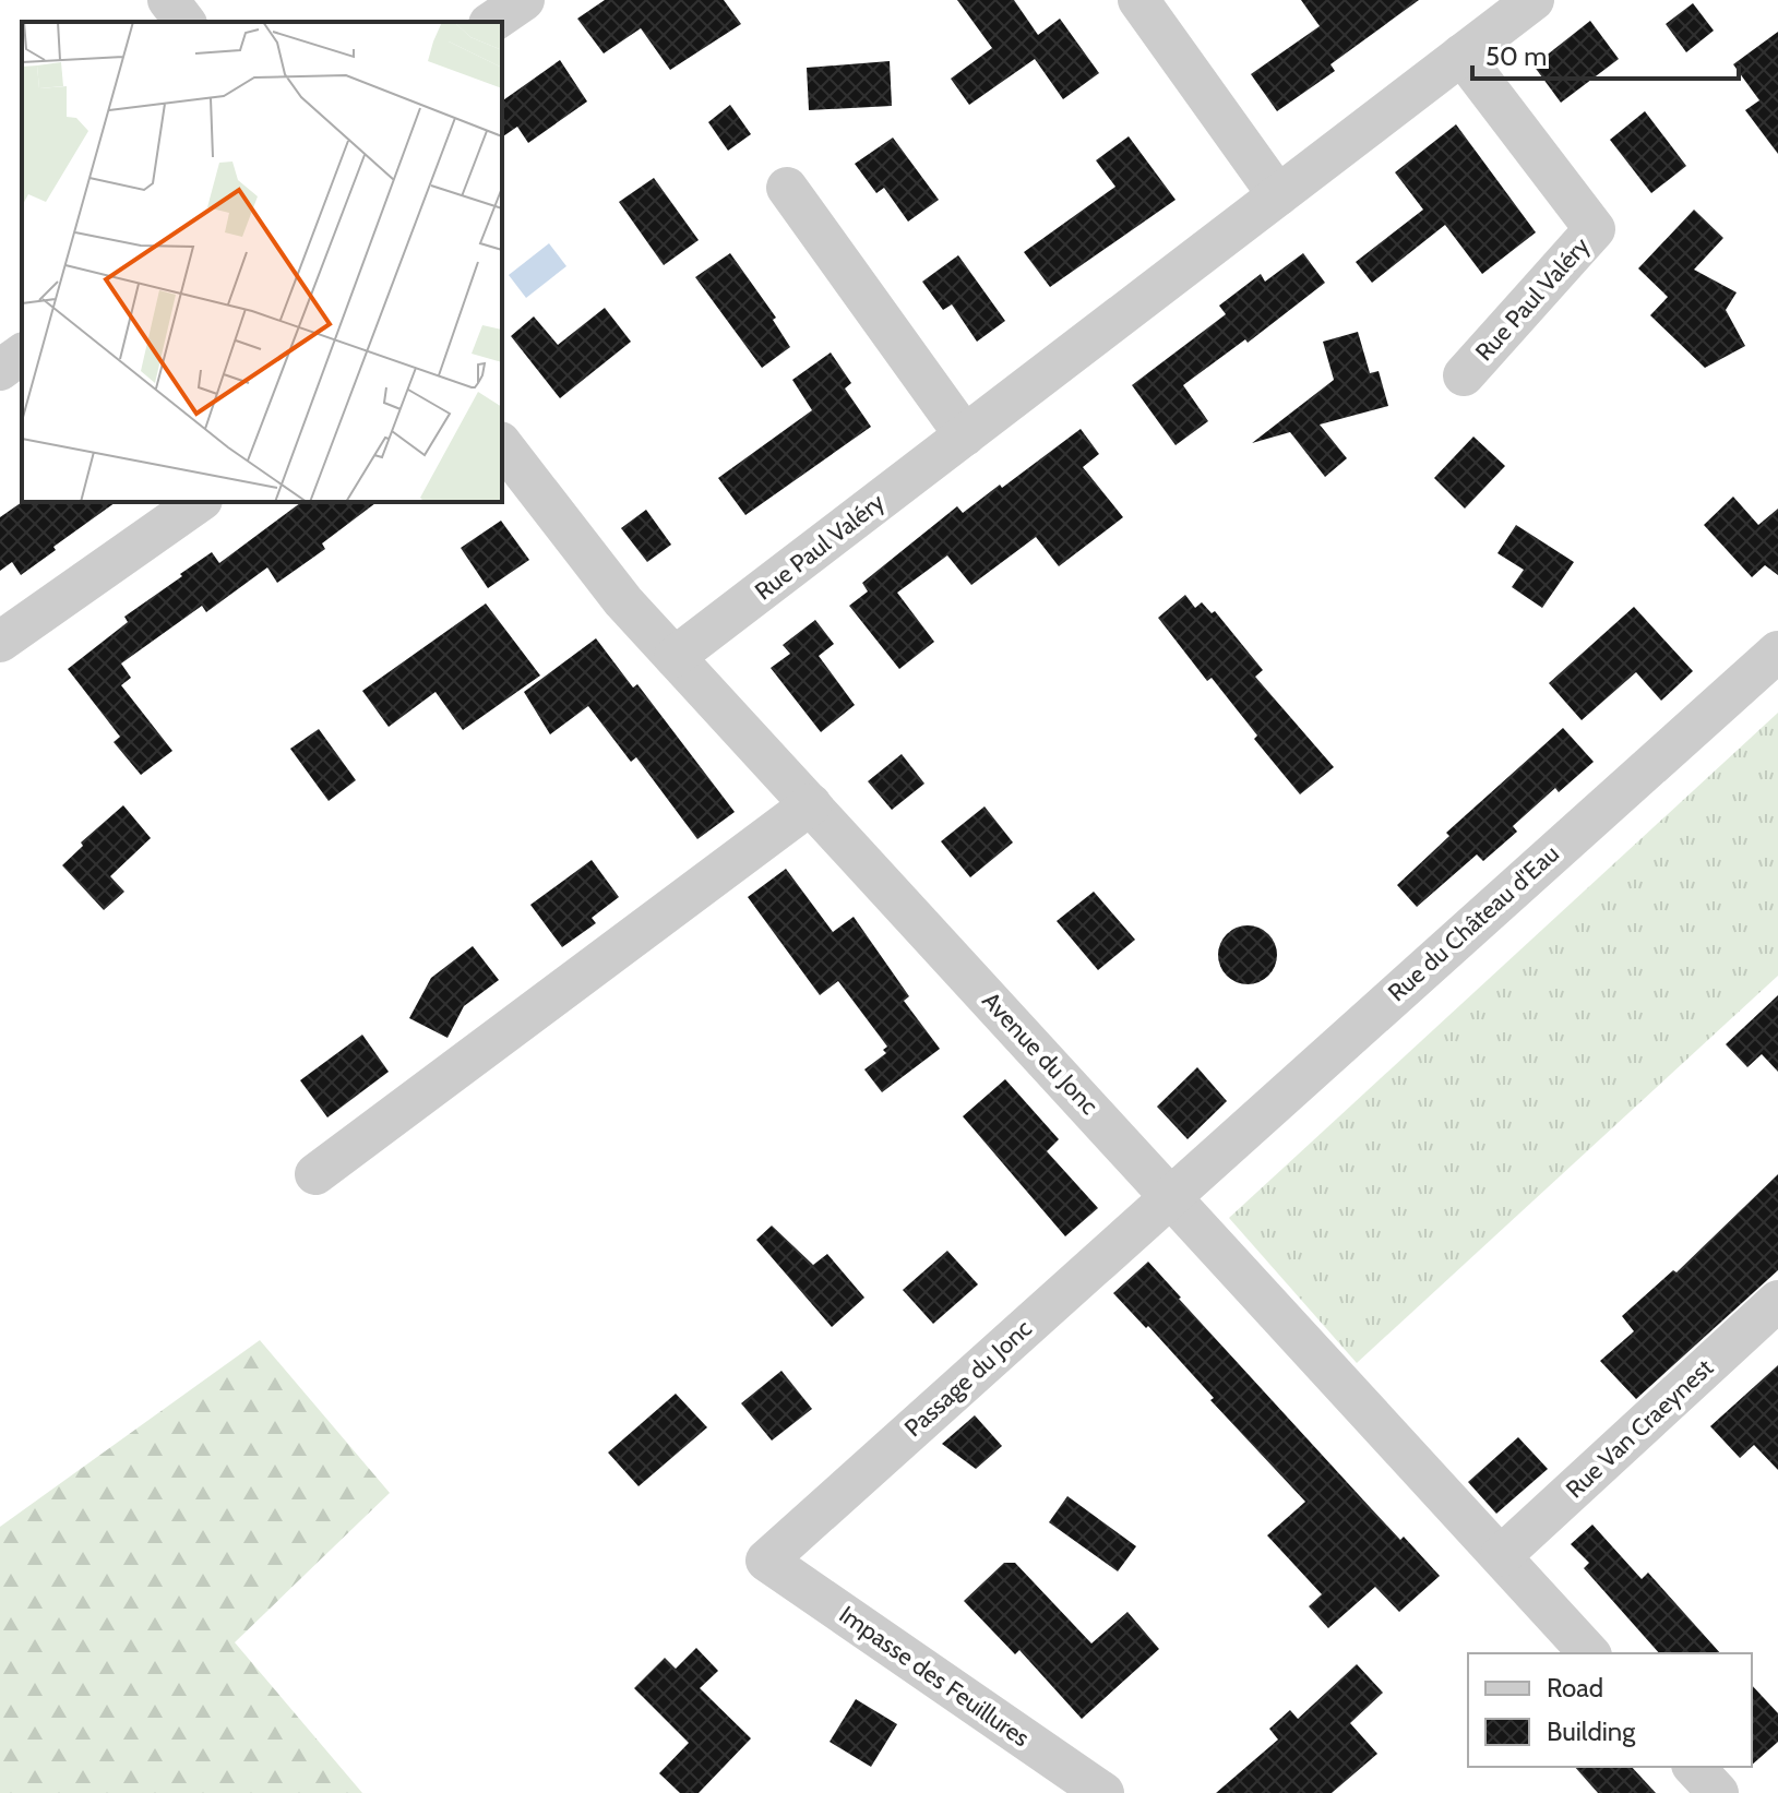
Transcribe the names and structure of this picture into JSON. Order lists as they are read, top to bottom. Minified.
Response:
{"streets":{"street":["Rue Paul Valéry","Rue du Château d'Eau","Avenue du Jonc","Passage du Jonc","Rue Van Craeynest","Impasse des Feuillures"]},"crossings":[["Rue Paul Valéry","Avenue du Jonc"],["Rue du Château d'Eau","Avenue du Jonc"],["Rue du Château d'Eau","Passage du Jonc"],["Avenue du Jonc","Passage du Jonc"],["Avenue du Jonc","Rue Van Craeynest"],["Passage du Jonc","Impasse des Feuillures"]],"legend":["Road","Building"],"scale_bar":"50 m"}
